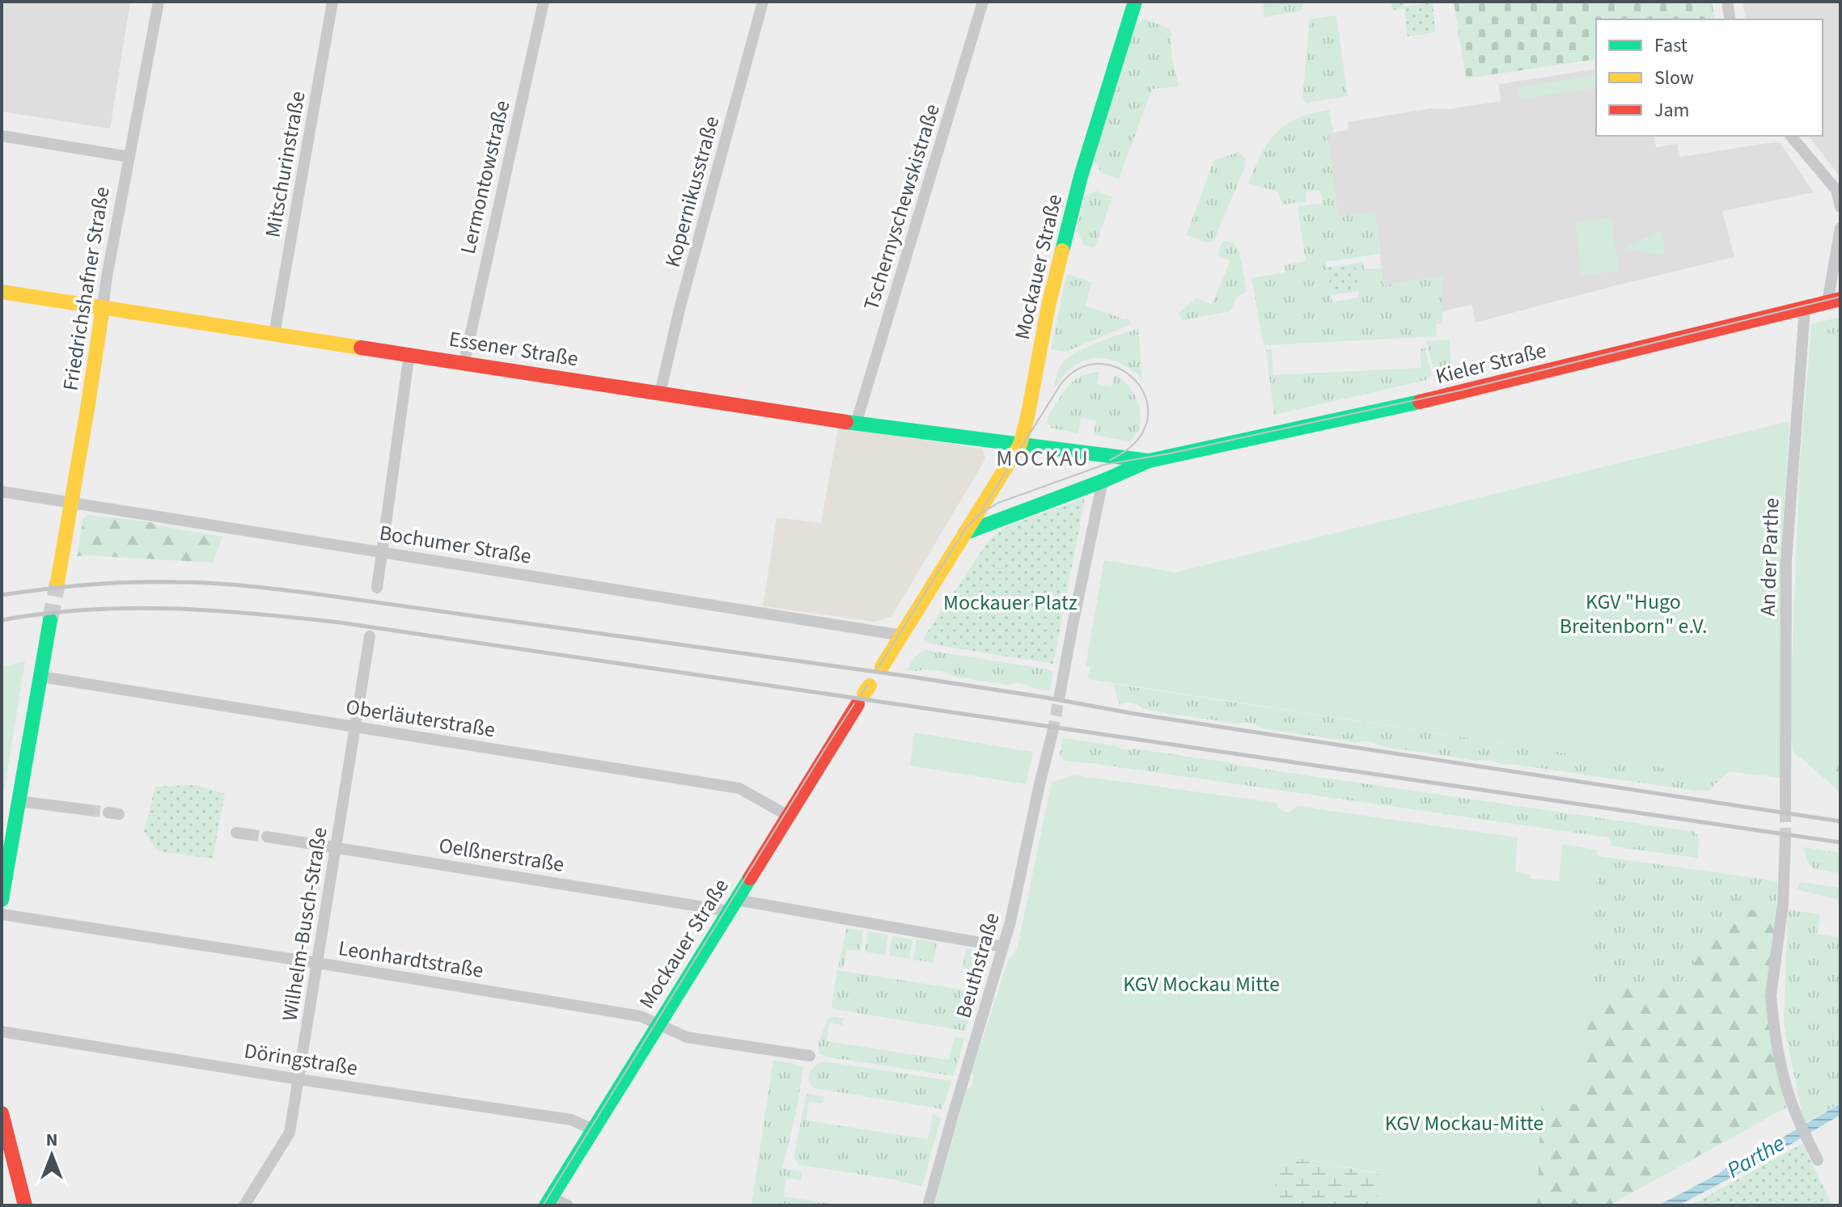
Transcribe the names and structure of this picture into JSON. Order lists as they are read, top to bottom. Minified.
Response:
{"streets":{"main road":["Mockauer Straße","Friedrichshafner Straße","Essener Straße","Kieler Straße"],"street":["Mitschurinstraße","Lermontowstraße","Kopernikusstraße","Tschernyschewskistraße","Bochumer Straße","An der Parthe","Oberläuterstraße","Oelßnerstraße","Wilhelm-Busch-Straße","Leonhardtstraße","Beuthstraße","Döringstraße"]},"crossings":[["Mitschurinstraße","Essener Straße"],["Lermontowstraße","Essener Straße"],["Kopernikusstraße","Essener Straße"],["Tschernyschewskistraße","Essener Straße"],["Mockauer Straße","Essener Straße"],["Mockauer Straße","Kieler Straße"],["Mockauer Straße","Bochumer Straße"],["Mockauer Straße","Oberläuterstraße"],["Mockauer Straße","Oelßnerstraße"],["Mockauer Straße","Leonhardtstraße"],["Mockauer Straße","Döringstraße"],["Friedrichshafner Straße","Essener Straße"],["Friedrichshafner Straße","Bochumer Straße"],["Essener Straße","Kieler Straße"],["Kieler Straße","An der Parthe"],["Oberläuterstraße","Wilhelm-Busch-Straße"],["Oelßnerstraße","Wilhelm-Busch-Straße"],["Oelßnerstraße","Beuthstraße"],["Wilhelm-Busch-Straße","Leonhardtstraße"],["Wilhelm-Busch-Straße","Döringstraße"]],"districts":["MOCKAU"],"water":["Parthe"],"parks":["KGV \"Hugo Breitenborn\" e.V.","Mockauer Platz","KGV Mockau Mitte","KGV Mockau-Mitte"],"legend":["Fast","Slow","Jam"],"north":"top"}
